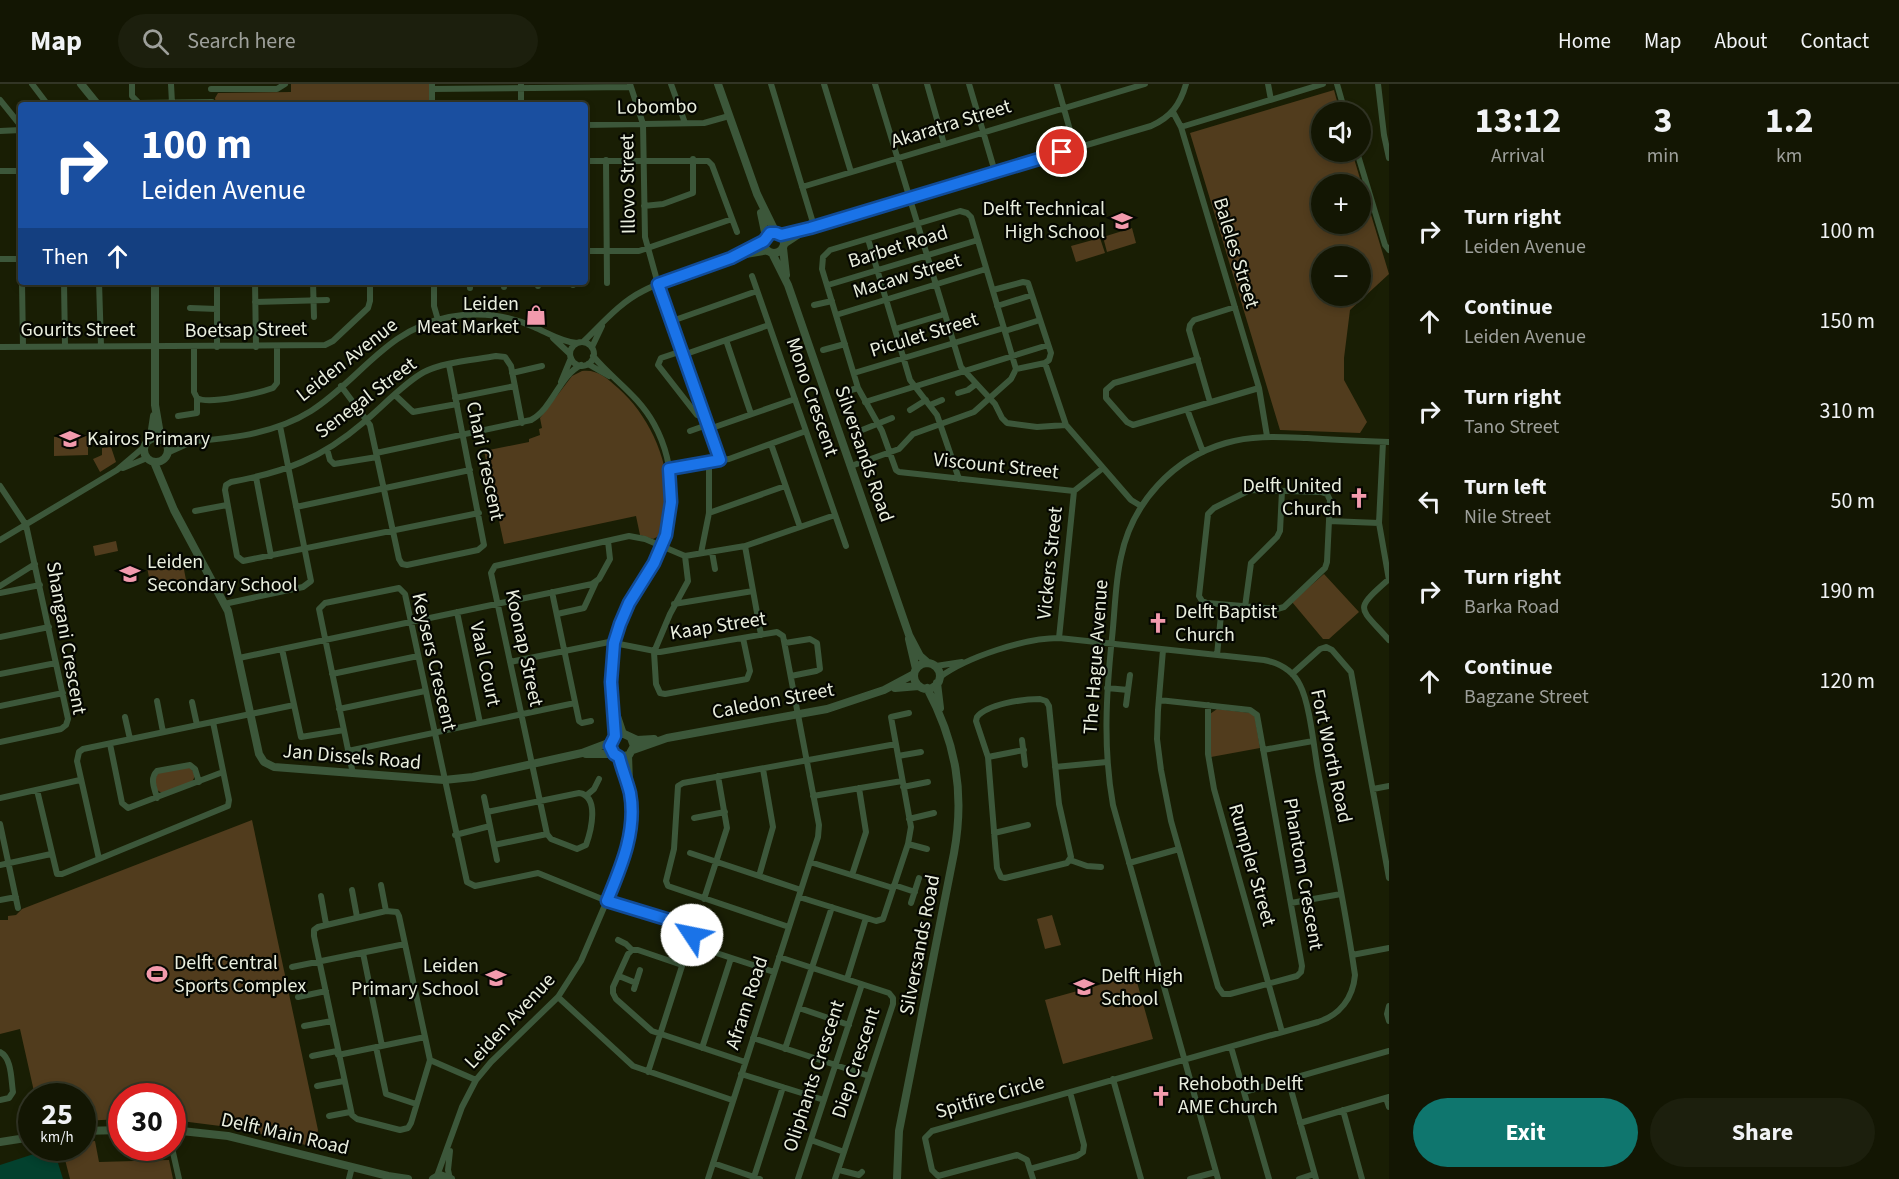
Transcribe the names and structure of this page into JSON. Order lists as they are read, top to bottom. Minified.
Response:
{"streets":{"street":["Lobombo","Akaratra Street","Illovo Street","Barbet Road","Baleles Street","Macaw Street","Gourits Street","Boetsap Street","Piculet Street","Leiden Avenue","Mono Crescent","Senegal Street","Silversands Road","Chari Crescent","Viscount Street","Vickers Street","Kaap Street","Shangani Crescent","Koonap Street","The Hague Avenue","Keysers Crescent","Vaal Court","Caledon Street","Fort Worth Road","Jan Dissels Road","Rumpler Street","Phantom Crescent","Afram Road","Diep Crescent","Oliphants Crescent","Spitfire Circle","Delft Main Road"]},"crossings":[["Lobombo","Illovo Street"],["Baleles Street","The Hague Avenue"],["Gourits Street","Boetsap Street"],["Leiden Avenue","Keysers Crescent"],["Leiden Avenue","Caledon Street"],["Leiden Avenue","Jan Dissels Road"],["Senegal Street","Chari Crescent"],["Silversands Road","Caledon Street"],["Silversands Road","Fort Worth Road"],["Viscount Street","Vickers Street"],["Viscount Street","The Hague Avenue"],["Vickers Street","Fort Worth Road"],["Kaap Street","Caledon Street"],["Kaap Street","Afram Road"],["Koonap Street","Jan Dissels Road"],["The Hague Avenue","Fort Worth Road"],["The Hague Avenue","Spitfire Circle"],["Keysers Crescent","Jan Dissels Road"],["Caledon Street","Fort Worth Road"],["Caledon Street","Jan Dissels Road"],["Caledon Street","Afram Road"],["Fort Worth Road","Rumpler Street"],["Fort Worth Road","Phantom Crescent"],["Fort Worth Road","Spitfire Circle"],["Rumpler Street","Phantom Crescent"],["Afram Road","Diep Crescent"],["Diep Crescent","Oliphants Crescent"]],"places":{"school or university":["Delft Technical High School","Kairos Primary","Leiden Secondary School","Leiden Primary School","Delft High School"],"shop":["Leiden Meat Market"],"church":["Delft United Church","Delft Baptist Church","Rehoboth Delft AME Church"],"sports":["Delft Central Sports Complex"]},"page":{"header":"Map","search":"Search here","nav":["Home","Map","About","Contact"],"eta":["13:12","Arrival","3","min","1.2","km"],"map_buttons":["+","−"],"turn":["100 m","Leiden Avenue"],"list":[{"name":"Turn right","note":"Leiden Avenue","value":"100 m"},{"name":"Continue","note":"Leiden Avenue","value":"150 m"},{"name":"Turn right","note":"Tano Street","value":"310 m"},{"name":"Turn left","note":"Nile Street","value":"50 m"},{"name":"Turn right","note":"Barka Road","value":"190 m"},{"name":"Continue","note":"Bagzane Street","value":"120 m"}],"then":"Then","speed":"25 km/h","limit":"30","buttons":["Exit","Share"]}}
